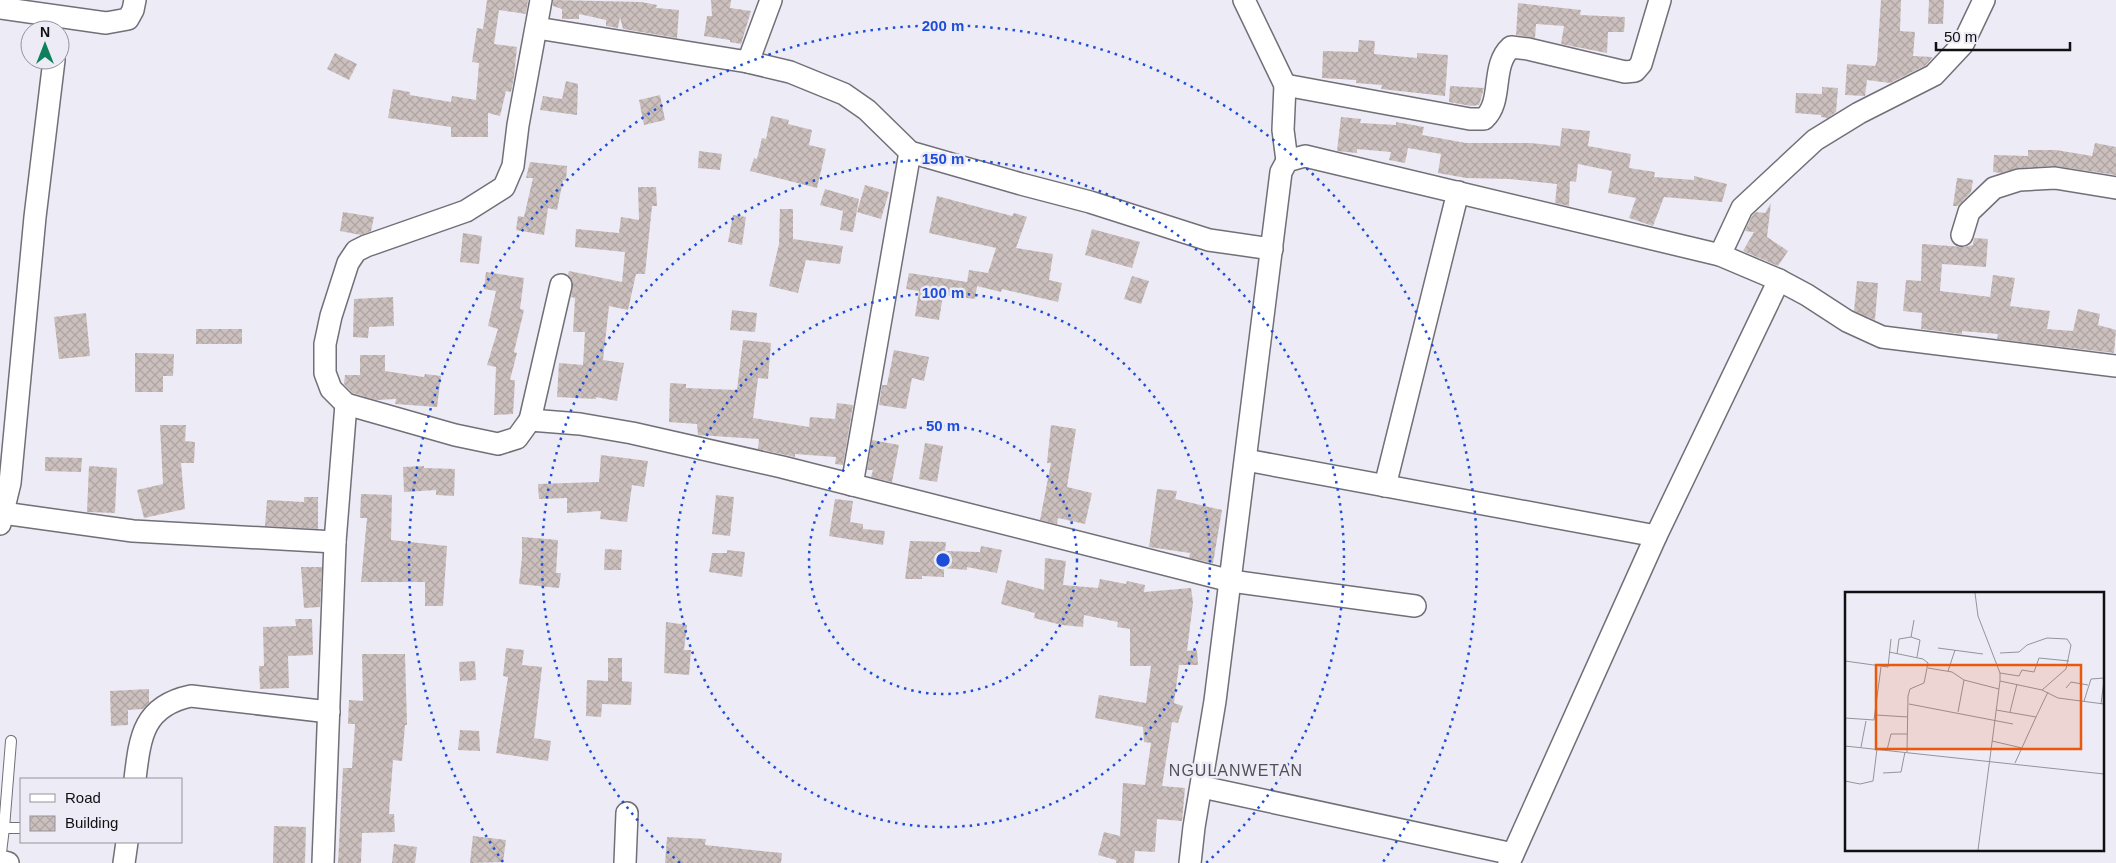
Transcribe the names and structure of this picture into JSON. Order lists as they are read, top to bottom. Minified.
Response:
{"districts":["NGULANWETAN"],"legend":["Road","Building"],"scale_bar":"50 m","north":"top","rings":["200 m","150 m","100 m","50 m"]}
